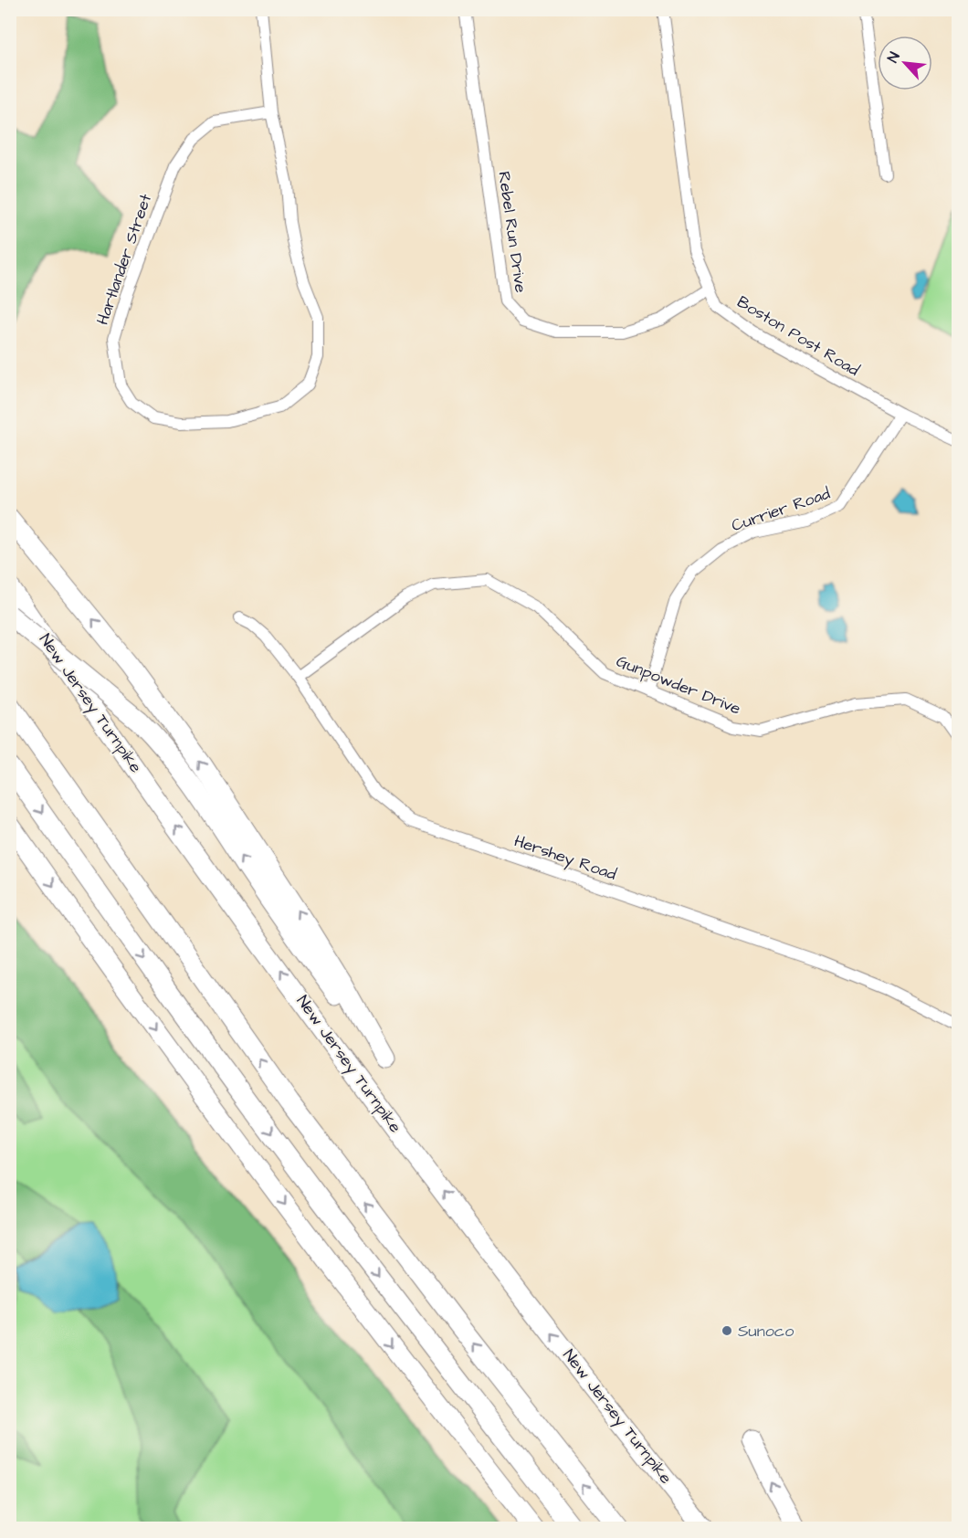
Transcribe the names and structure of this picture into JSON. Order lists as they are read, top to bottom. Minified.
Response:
{"streets":{"highway":["New Jersey Turnpike"],"street":["Rebel Run Drive","Hartlander Street","Boston Post Road","Currier Road","Gunpowder Drive","Hershey Road"]},"crossings":[["Rebel Run Drive","Boston Post Road"],["Boston Post Road","Currier Road"],["Currier Road","Gunpowder Drive"],["Gunpowder Drive","Hershey Road"]],"places":["Sunoco"],"north":"top left"}
